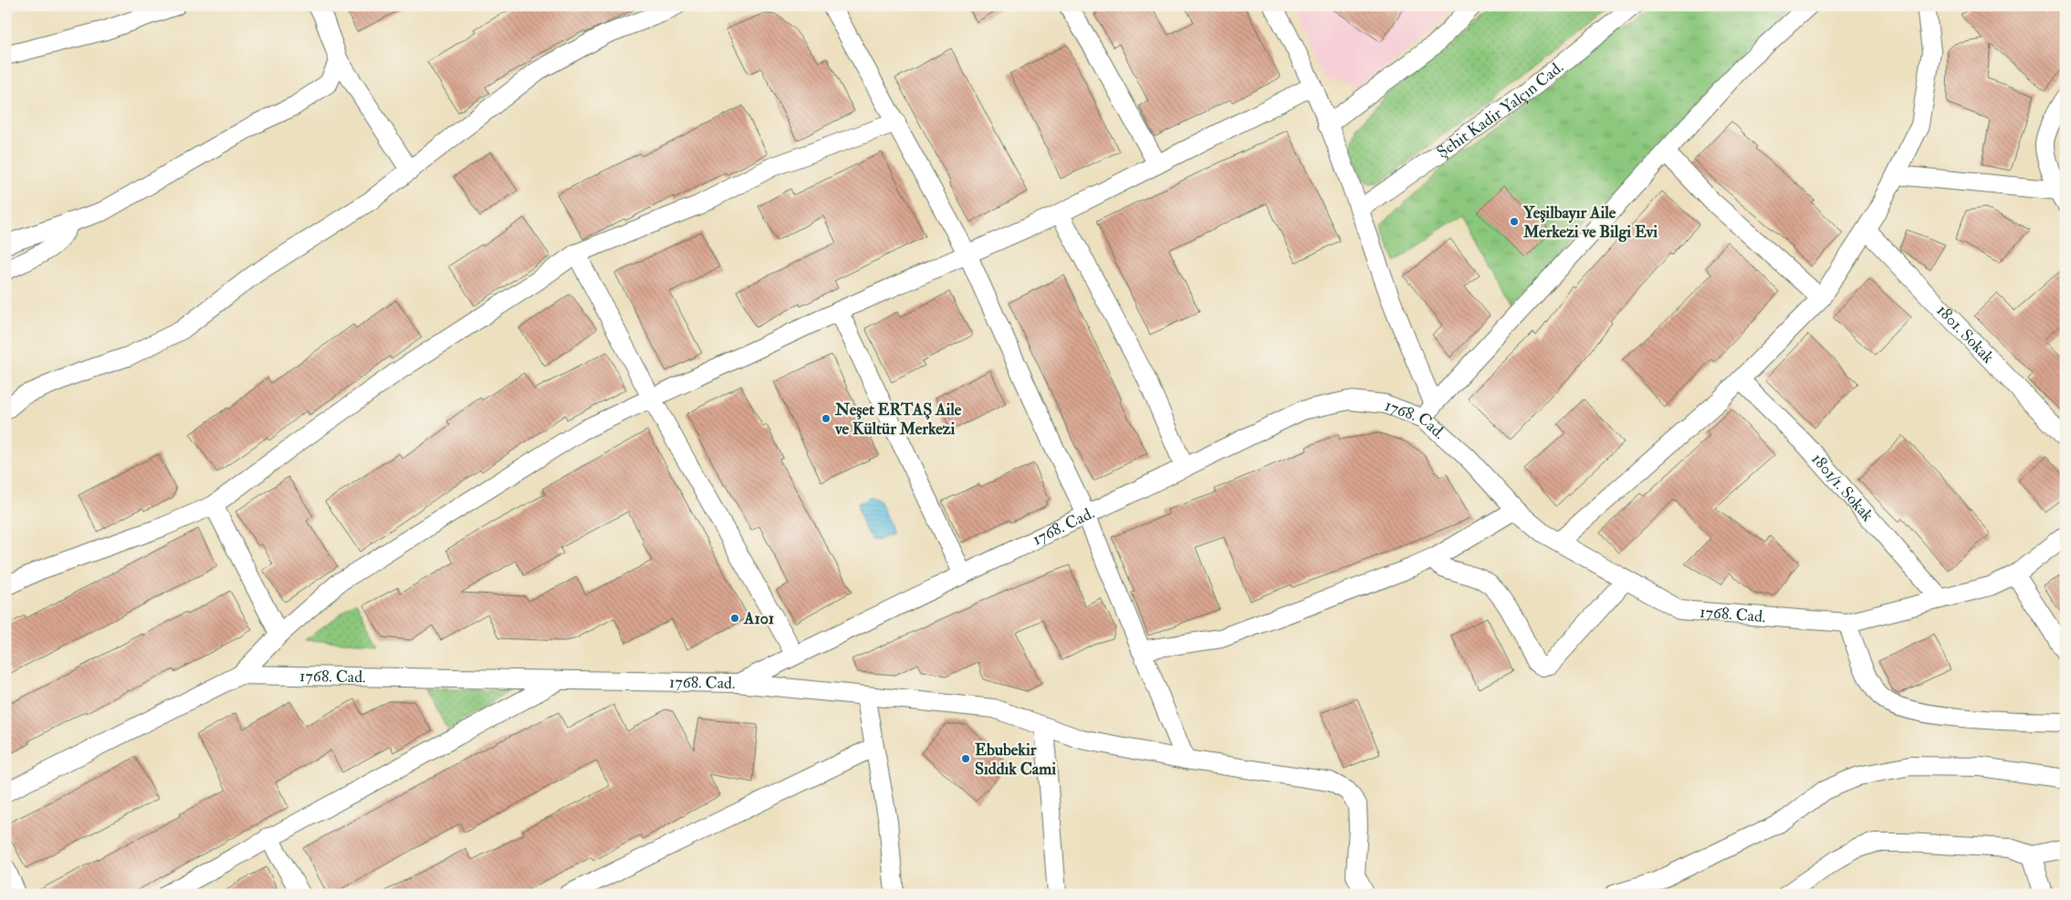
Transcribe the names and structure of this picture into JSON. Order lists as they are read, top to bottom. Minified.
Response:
{"streets":{"street":["Şehit Kadir Yalçın Cad.","1801. Sokak","1768. Cad.","1801/1. Sokak"]},"crossings":[["1768. Cad.","1801/1. Sokak"]],"places":["Yeşilbayır Aile Merkezi ve Bilgi Evi","Neşet ERTAŞ Aile ve Kültür Merkezi","A101","Ebubekir Sıddık Cami"]}
